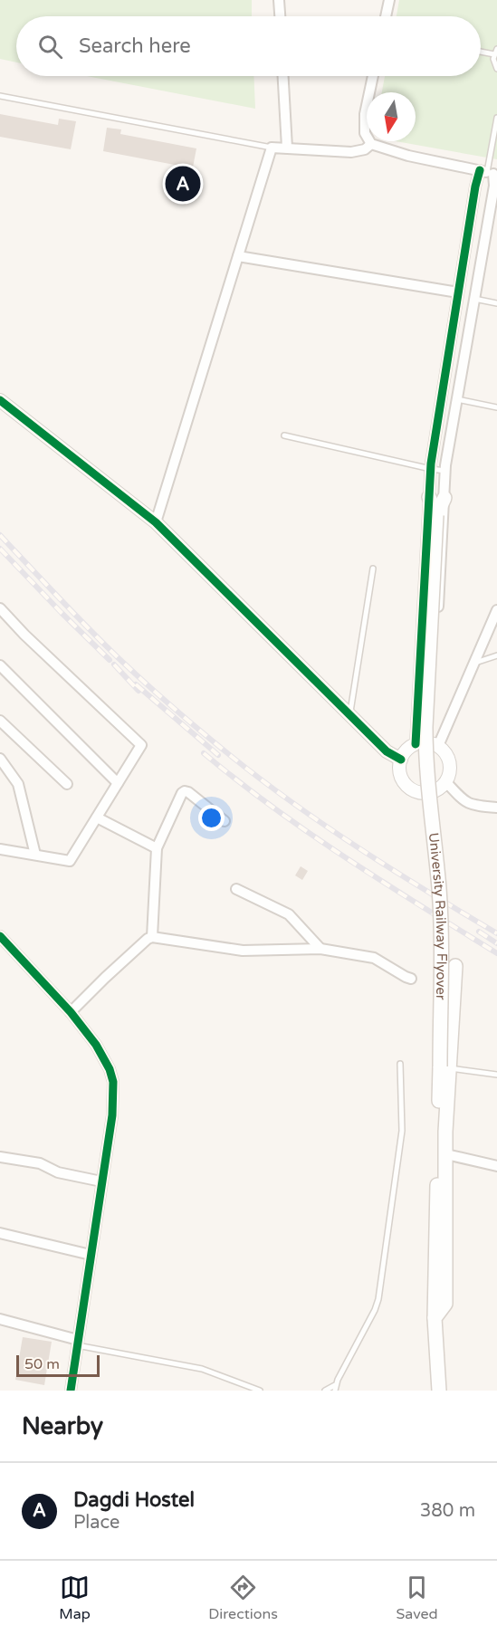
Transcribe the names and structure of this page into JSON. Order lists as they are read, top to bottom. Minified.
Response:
{"streets":{"main road":["University Railway Flyover"]},"scale_bar":"50 m","north":"bottom","page":{"search":"Search here","pins":"A","scale":"50 m","heading":"Nearby","list":[{"mark":"A","name":"Dagdi Hostel","note":"Place","value":"380 m"}],"nav":["Map","Directions","Saved"]}}
